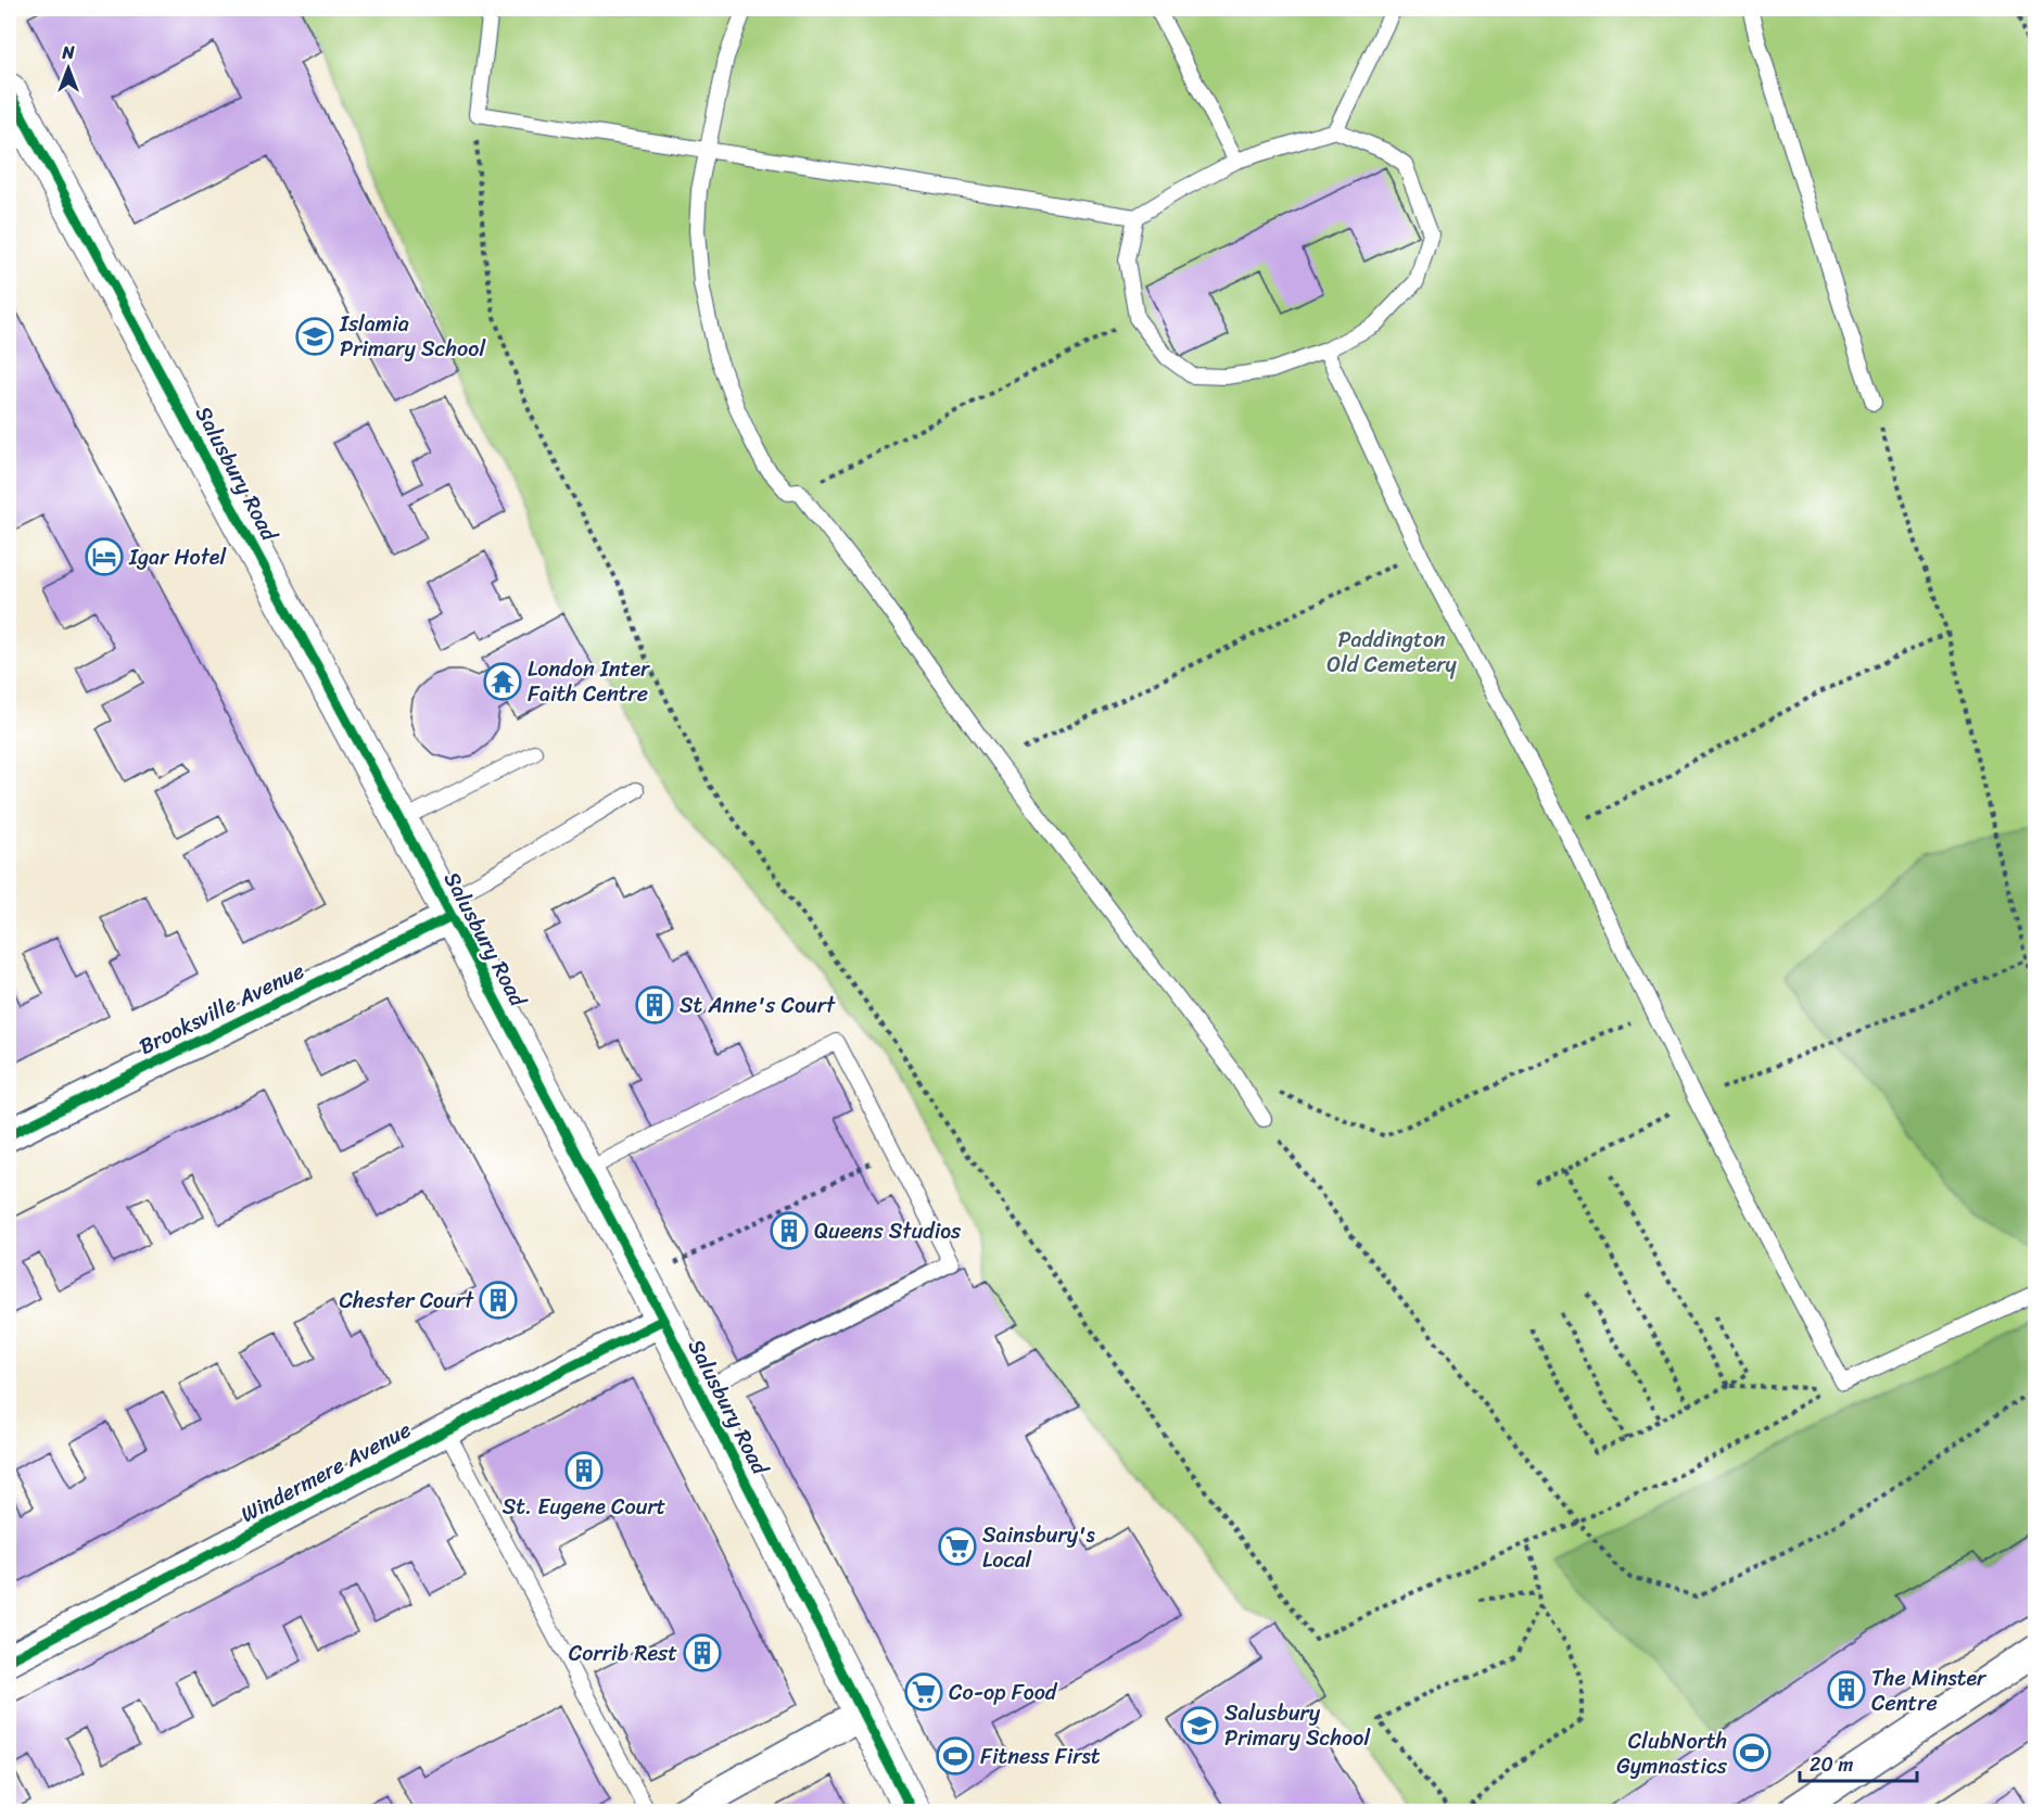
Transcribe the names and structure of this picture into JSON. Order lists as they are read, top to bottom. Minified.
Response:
{"streets":{"street":["Salusbury Road","Brooksville Avenue","Windermere Avenue"]},"crossings":[["Salusbury Road","Brooksville Avenue"],["Salusbury Road","Windermere Avenue"]],"parks":["Paddington Old Cemetery"],"places":{"school or university":["Islamia Primary School","Salusbury Primary School"],"hotel":["Igar Hotel"],"temple":["London Inter Faith Centre"],"building":["St Anne's Court","Queens Studios","Chester Court","St. Eugene Court","Corrib Rest","The Minster Centre"],"supermarket":["Sainsbury's Local","Co-op Food"],"sports":["ClubNorth Gymnastics","Fitness First"]},"scale_bar":"20 m","north":"top"}
